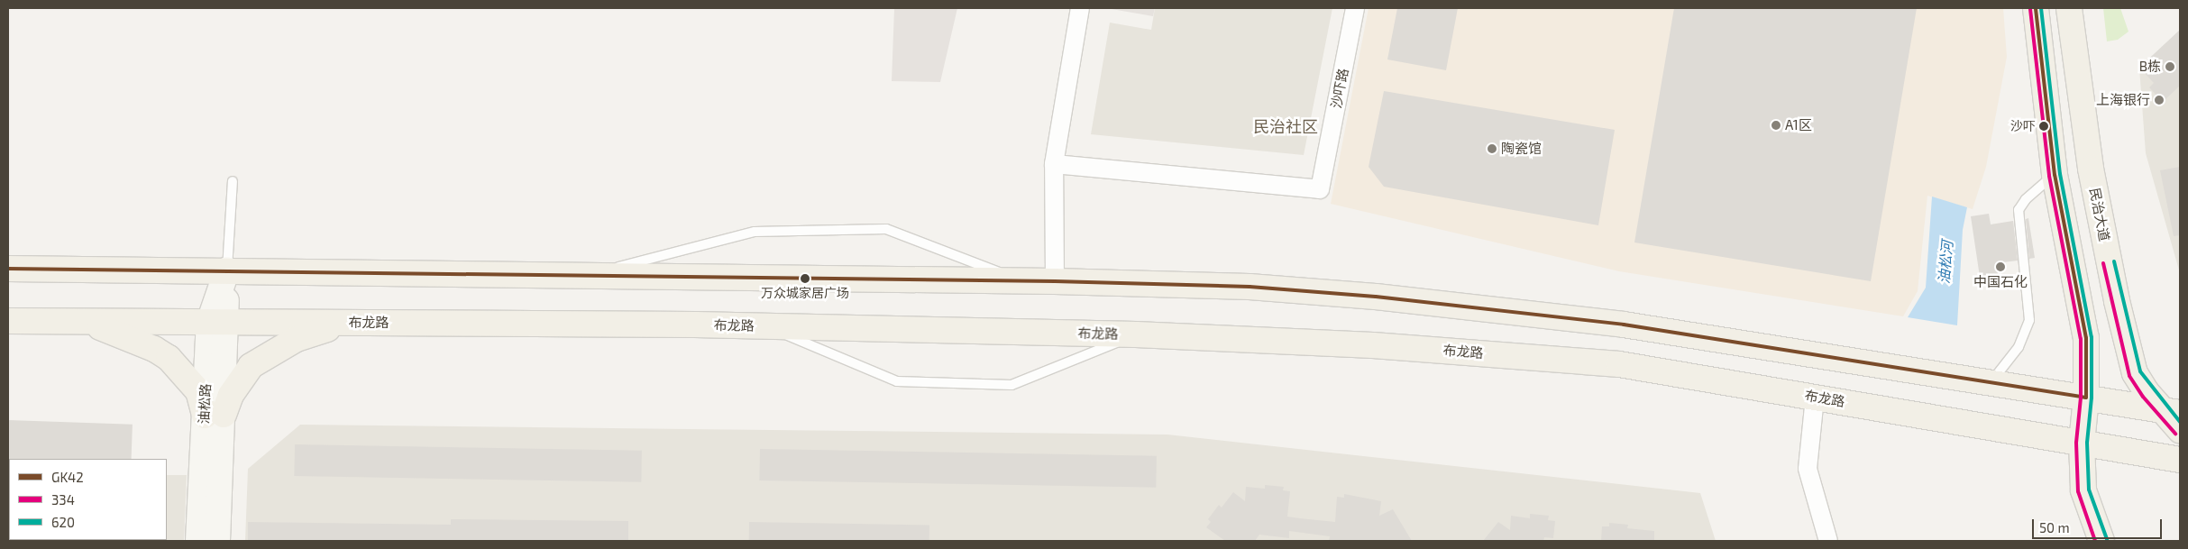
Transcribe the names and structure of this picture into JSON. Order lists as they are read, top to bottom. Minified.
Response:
{"streets":{"main road":["民治大道","布龙路","油松路"],"street":["沙吓路"]},"crossings":[["布龙路","油松路"]],"districts":["民治社区"],"water":["油松河"],"places":["B栋","上海银行","A1区","沙吓","陶瓷馆","中国石化","万众城家居广场"],"lines":["transit line GK42","transit line 620","transit line 334"],"legend":["GK42","334","620"],"scale_bar":"50 m"}
